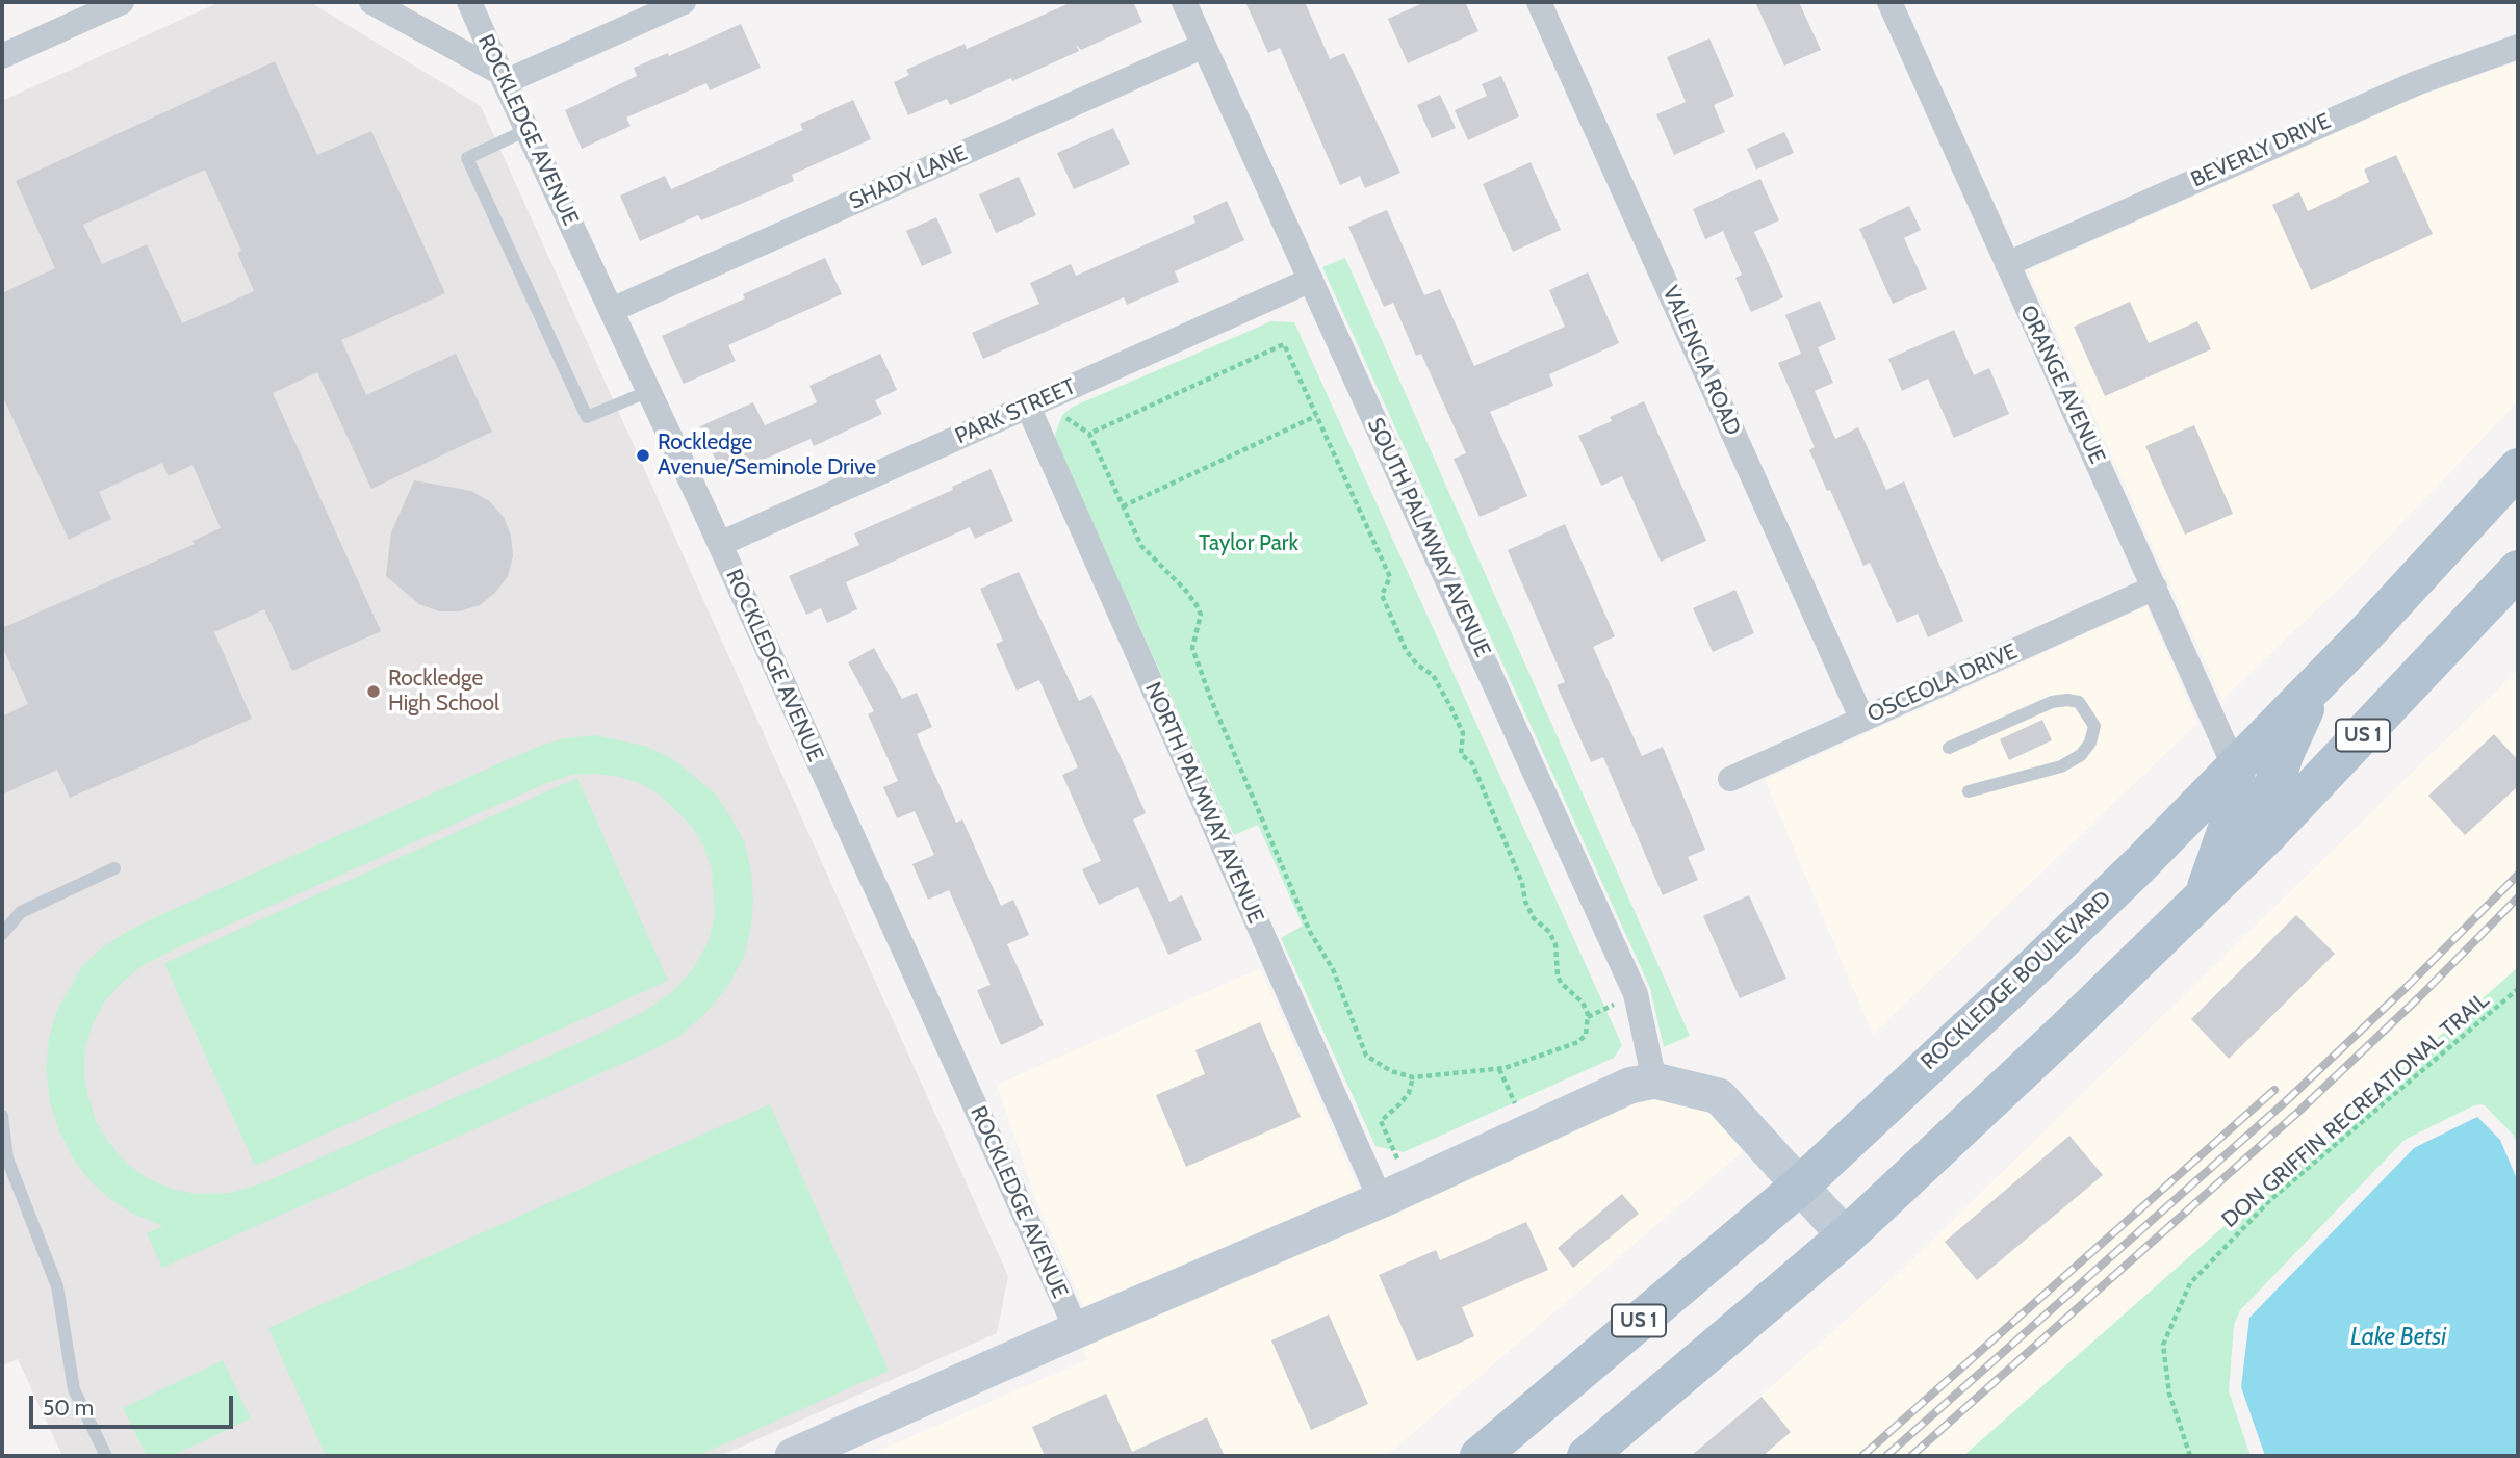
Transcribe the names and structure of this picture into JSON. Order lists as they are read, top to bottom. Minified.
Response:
{"streets":{"main road":["US 1","ROCKLEDGE BOULEVARD"],"street":["ROCKLEDGE AVENUE","BEVERLY DRIVE","SHADY LANE","VALENCIA ROAD","ORANGE AVENUE","PARK STREET","SOUTH PALMWAY AVENUE","OSCEOLA DRIVE","NORTH PALMWAY AVENUE"],"path":["DON GRIFFIN RECREATIONAL TRAIL"]},"crossings":[["ROCKLEDGE AVENUE","SHADY LANE"],["ROCKLEDGE AVENUE","PARK STREET"],["BEVERLY DRIVE","ORANGE AVENUE"],["SHADY LANE","SOUTH PALMWAY AVENUE"],["VALENCIA ROAD","OSCEOLA DRIVE"],["ORANGE AVENUE","OSCEOLA DRIVE"],["ORANGE AVENUE","ROCKLEDGE BOULEVARD"],["PARK STREET","SOUTH PALMWAY AVENUE"],["PARK STREET","NORTH PALMWAY AVENUE"]],"water":["Lake Betsi"],"parks":["Taylor Park"],"places":["Rockledge Avenue/Seminole Drive","Rockledge High School"],"scale_bar":"50 m"}
